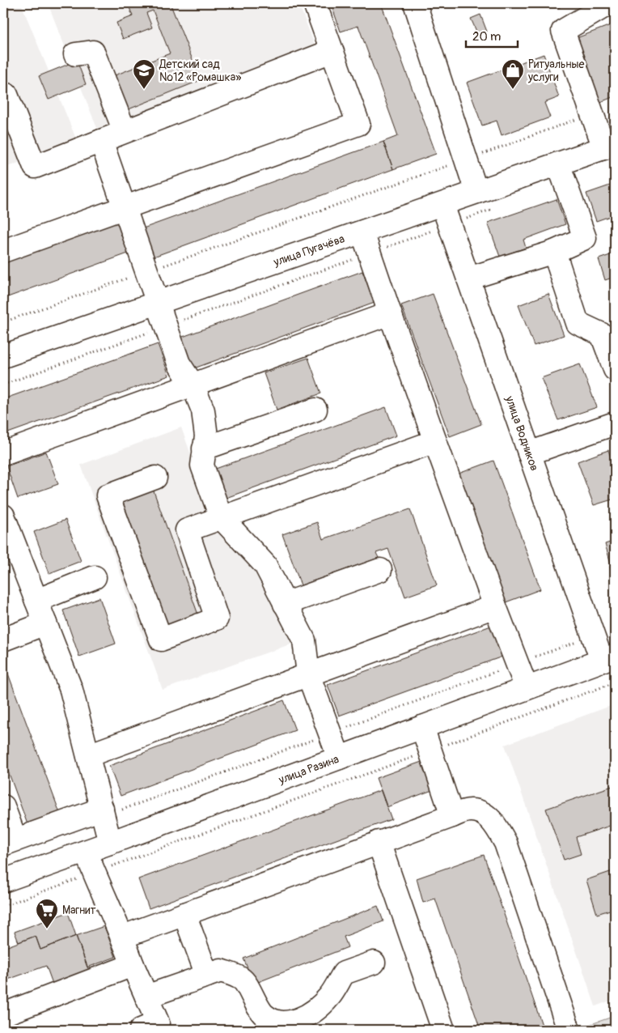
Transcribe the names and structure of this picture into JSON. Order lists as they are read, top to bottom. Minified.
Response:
{"streets":{"street":["улица Пугачёва","улица Водников","улица Разина"]},"crossings":[["улица Пугачёва","улица Водников"],["улица Водников","улица Разина"]],"places":{"school or university":["Детский сад №12 «Ромашка»"],"shop":["Ритуальные услуги"],"supermarket":["Магнит"]},"scale_bar":"20 m"}
